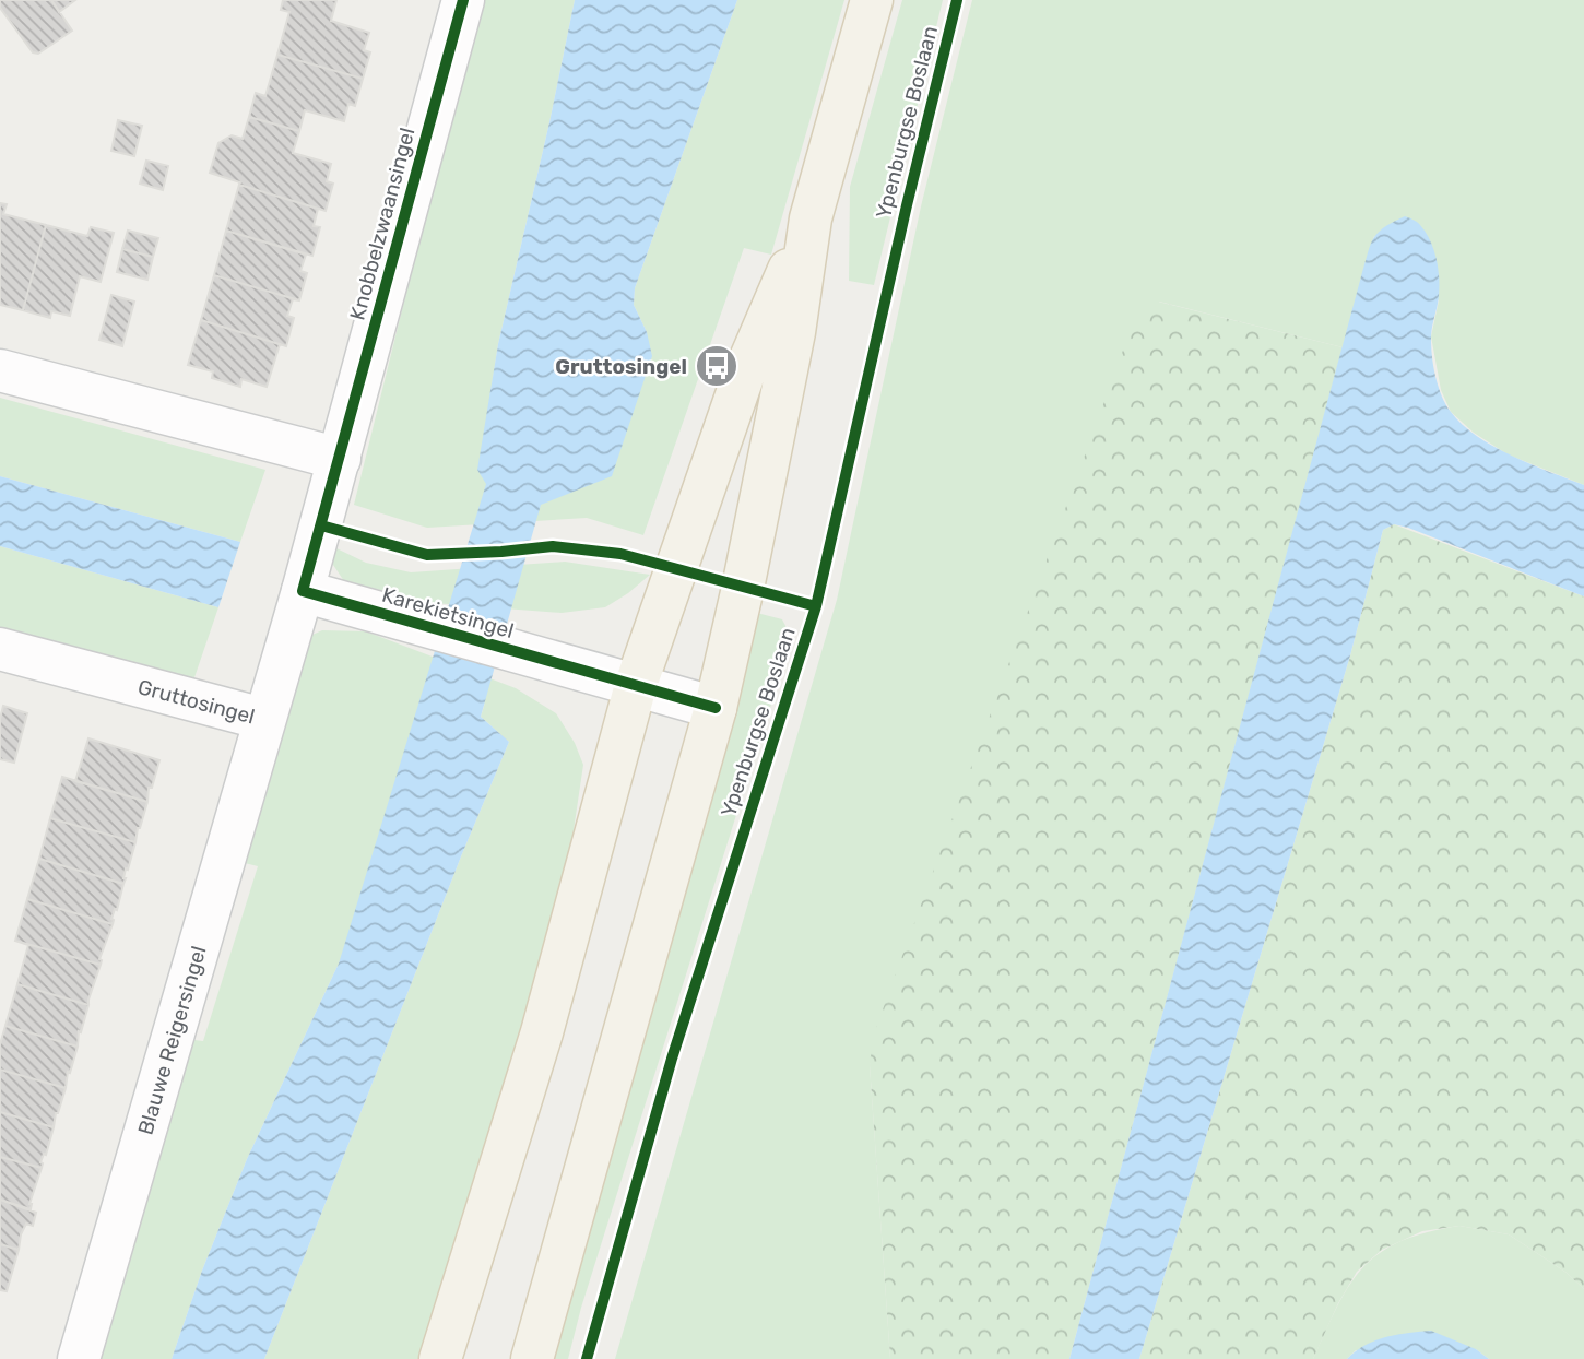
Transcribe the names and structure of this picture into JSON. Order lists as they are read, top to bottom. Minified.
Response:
{"streets":{"main road":["Ypenburgse Boslaan"],"street":["Knobbelzwaansingel","Karekietsingel","Gruttosingel","Blauwe Reigersingel"]},"crossings":[["Ypenburgse Boslaan","Karekietsingel"],["Karekietsingel","Gruttosingel"],["Gruttosingel","Blauwe Reigersingel"]],"places":{"bus stop":["Gruttosingel"]}}
